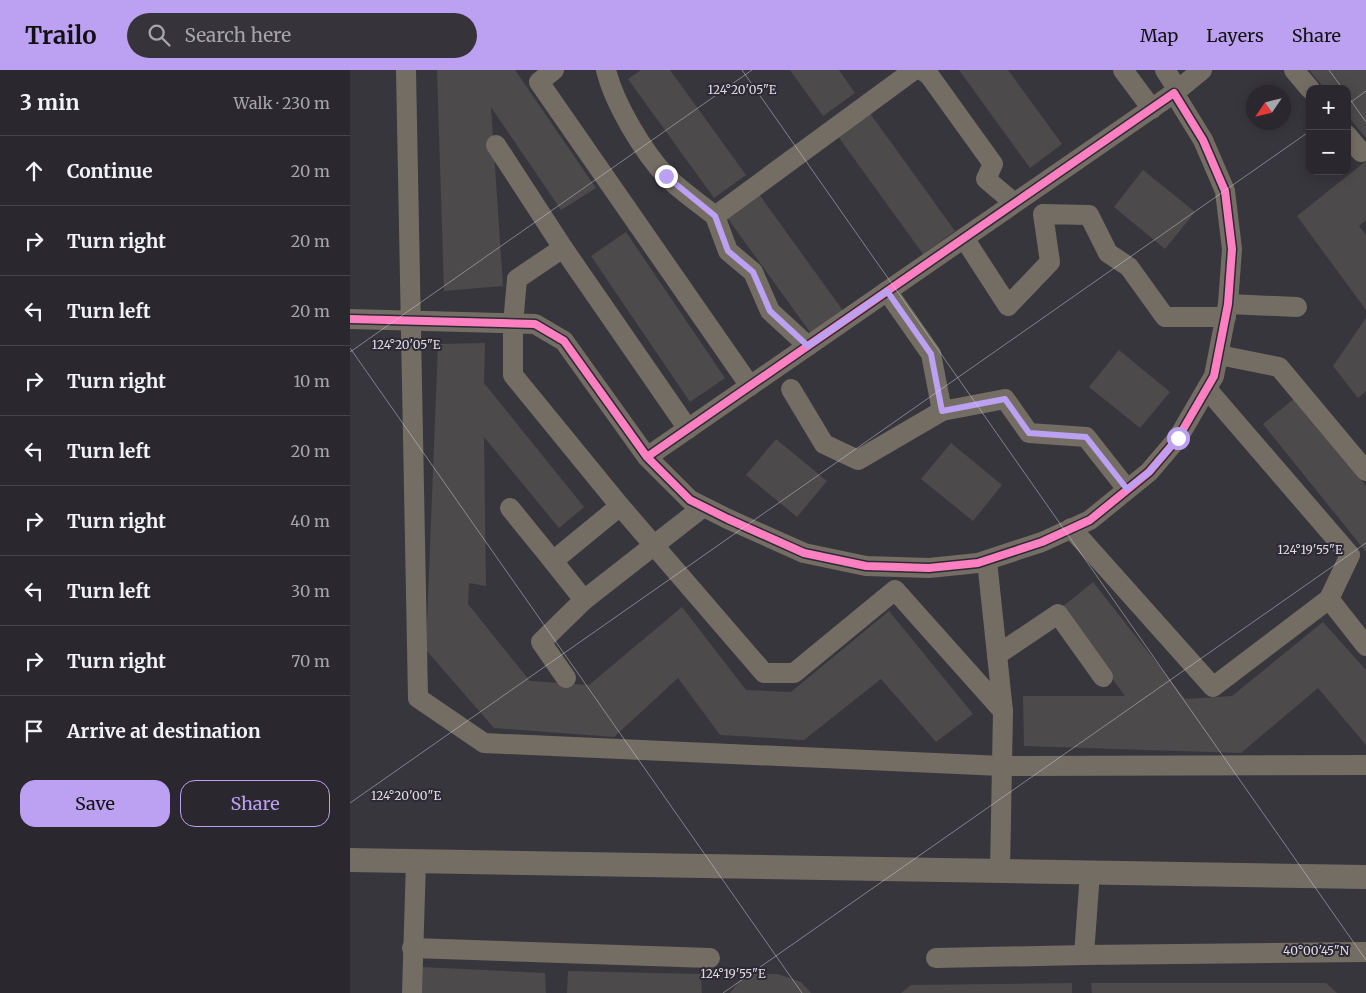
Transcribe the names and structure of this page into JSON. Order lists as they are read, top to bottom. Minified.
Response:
{"north":"bottom left","page":{"header":"Trailo","search":"Search here","nav":["Map","Layers","Share"],"heading":["3 min","Walk · 230 m"],"map_buttons":["+","−"],"list":[["Continue","20 m"],["Turn right","20 m"],["Turn left","20 m"],["Turn right","10 m"],["Turn left","20 m"],["Turn right","40 m"],["Turn left","30 m"],["Turn right","70 m"],"Arrive at destination"],"buttons":["Save","Share"]},"coordinates":["124°20'05\"E","124°19'55\"E","124°20'00\"E","40°00'45\"N"]}
